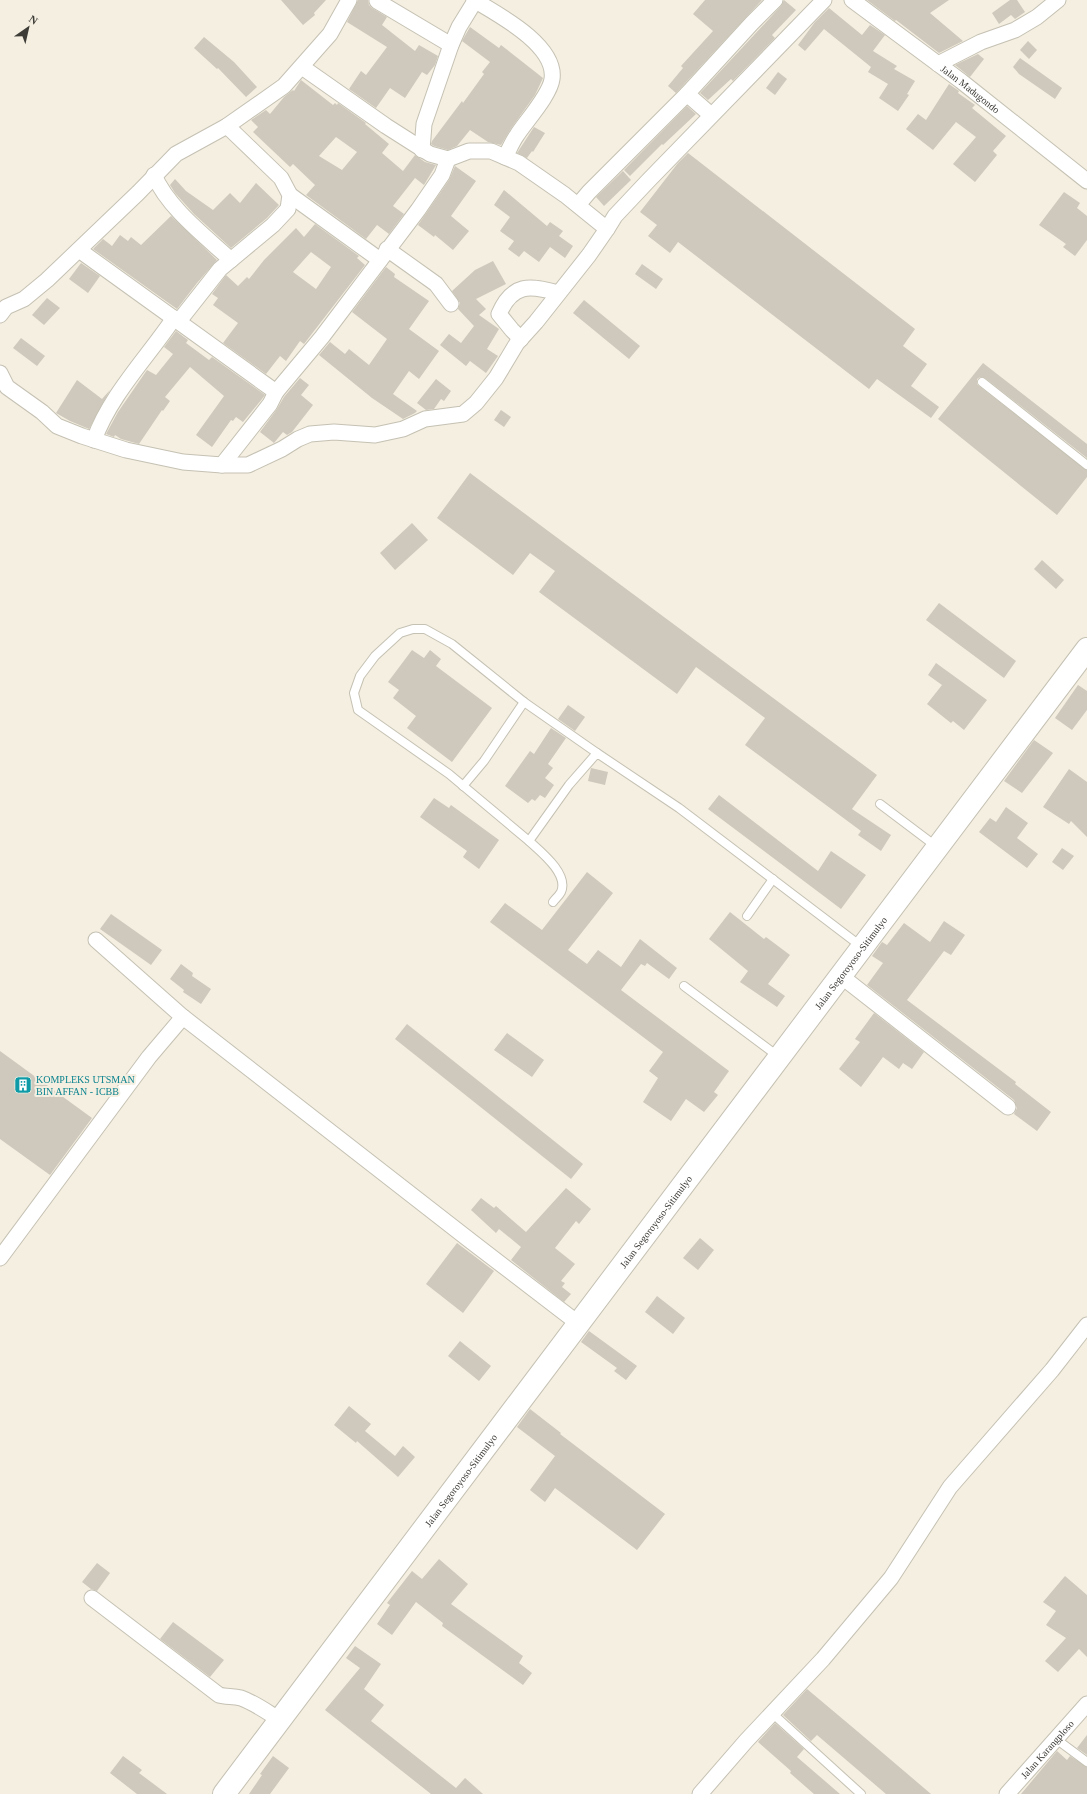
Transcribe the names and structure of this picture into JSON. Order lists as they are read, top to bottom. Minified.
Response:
{"streets":{"main road":["Jalan Segoroyoso-Sitimulyo"],"street":["Jalan Madugondo","Jalan Karangploso"]},"places":{"building":["KOMPLEKS UTSMAN BIN AFFAN - ICBB"]},"north":"top right"}
